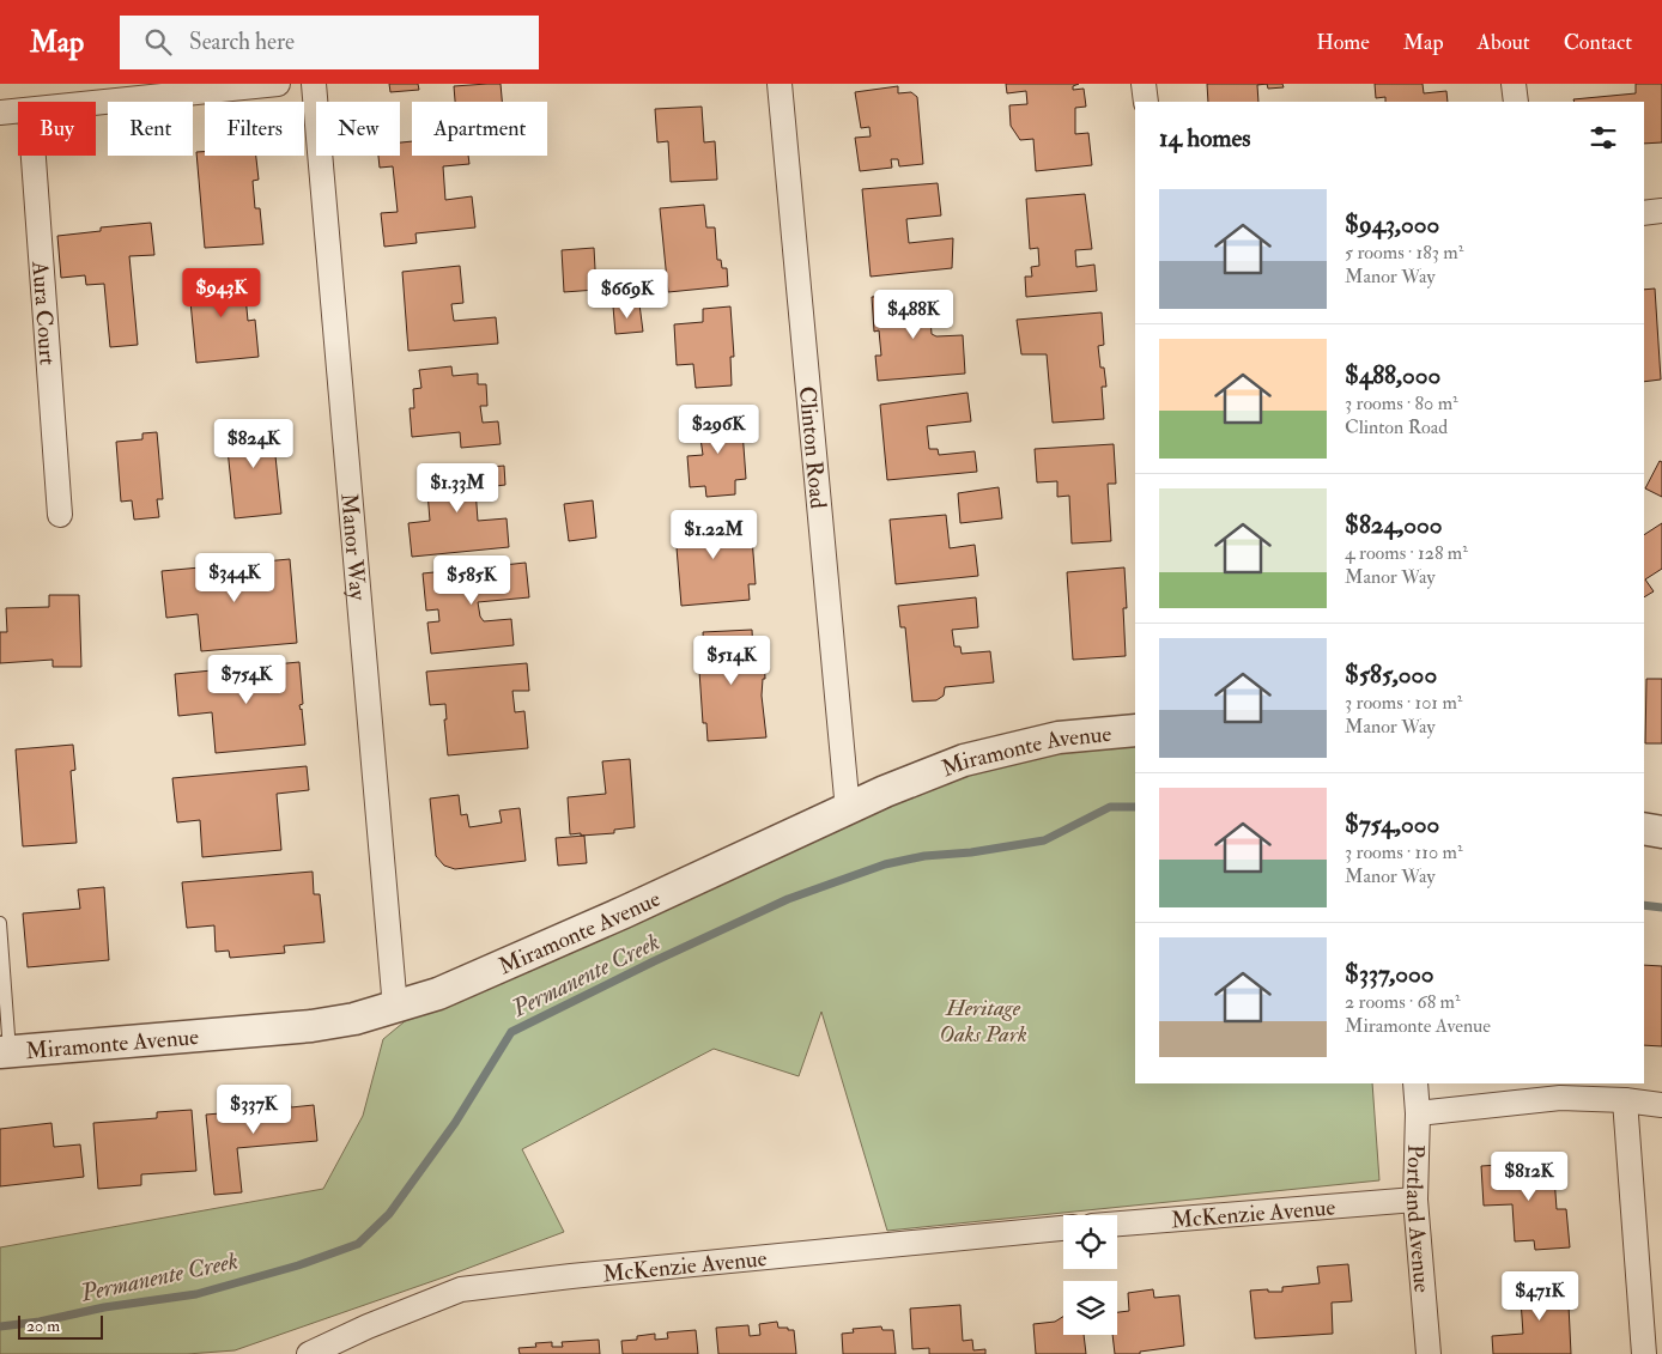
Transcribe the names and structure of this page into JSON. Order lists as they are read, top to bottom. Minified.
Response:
{"streets":{"street":["Aura Court","Clinton Road","Manor Way","Miramonte Avenue","McKenzie Avenue","Portland Avenue"]},"crossings":[["Clinton Road","Miramonte Avenue"],["Manor Way","Miramonte Avenue"],["McKenzie Avenue","Portland Avenue"]],"water":["Permanente Creek"],"parks":["Heritage Oaks Park"],"scale_bar":"20 m","page":{"header":"Map","search":"Search here","nav":["Home","Map","About","Contact"],"chip":["Buy","Rent","Filters","New","Apartment"],"heading":"14 homes","list":[{"name":"$943,000","note":"5 rooms · 183 m² · Manor Way"},{"name":"$488,000","note":"3 rooms · 80 m² · Clinton Road"},{"name":"$824,000","note":"4 rooms · 128 m² · Manor Way"},{"name":"$585,000","note":"3 rooms · 101 m² · Manor Way"},{"name":"$754,000","note":"3 rooms · 110 m² · Manor Way"},{"name":"$337,000","note":"2 rooms · 68 m² · Miramonte Avenue"}],"price":["$943K","$669K","$488K","$296K","$824K","$1.33M","$1.22M","$344K","$585K","$514K","$754K","$337K","$812K","$471K"],"scale":"20 m"}}
